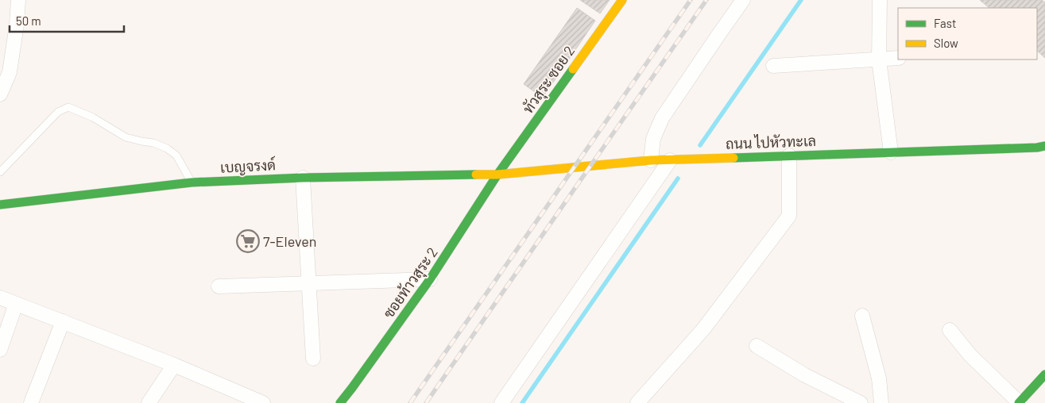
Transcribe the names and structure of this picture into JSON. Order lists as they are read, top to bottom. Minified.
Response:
{"streets":{"street":["ทัวสุระ ซอย 2","ถนน ไปหัวทะเล","เบญจรงด์","ซอยท้าวสุระ 2"]},"crossings":[["ทัวสุระ ซอย 2","ถนน ไปหัวทะเล"],["ทัวสุระ ซอย 2","เบญจรงด์"],["ทัวสุระ ซอย 2","ซอยท้าวสุระ 2"],["ถนน ไปหัวทะเล","เบญจรงด์"],["ถนน ไปหัวทะเล","ซอยท้าวสุระ 2"],["เบญจรงด์","ซอยท้าวสุระ 2"]],"places":{"supermarket":["7-Eleven"]},"legend":["Fast","Slow"],"scale_bar":"50 m"}
